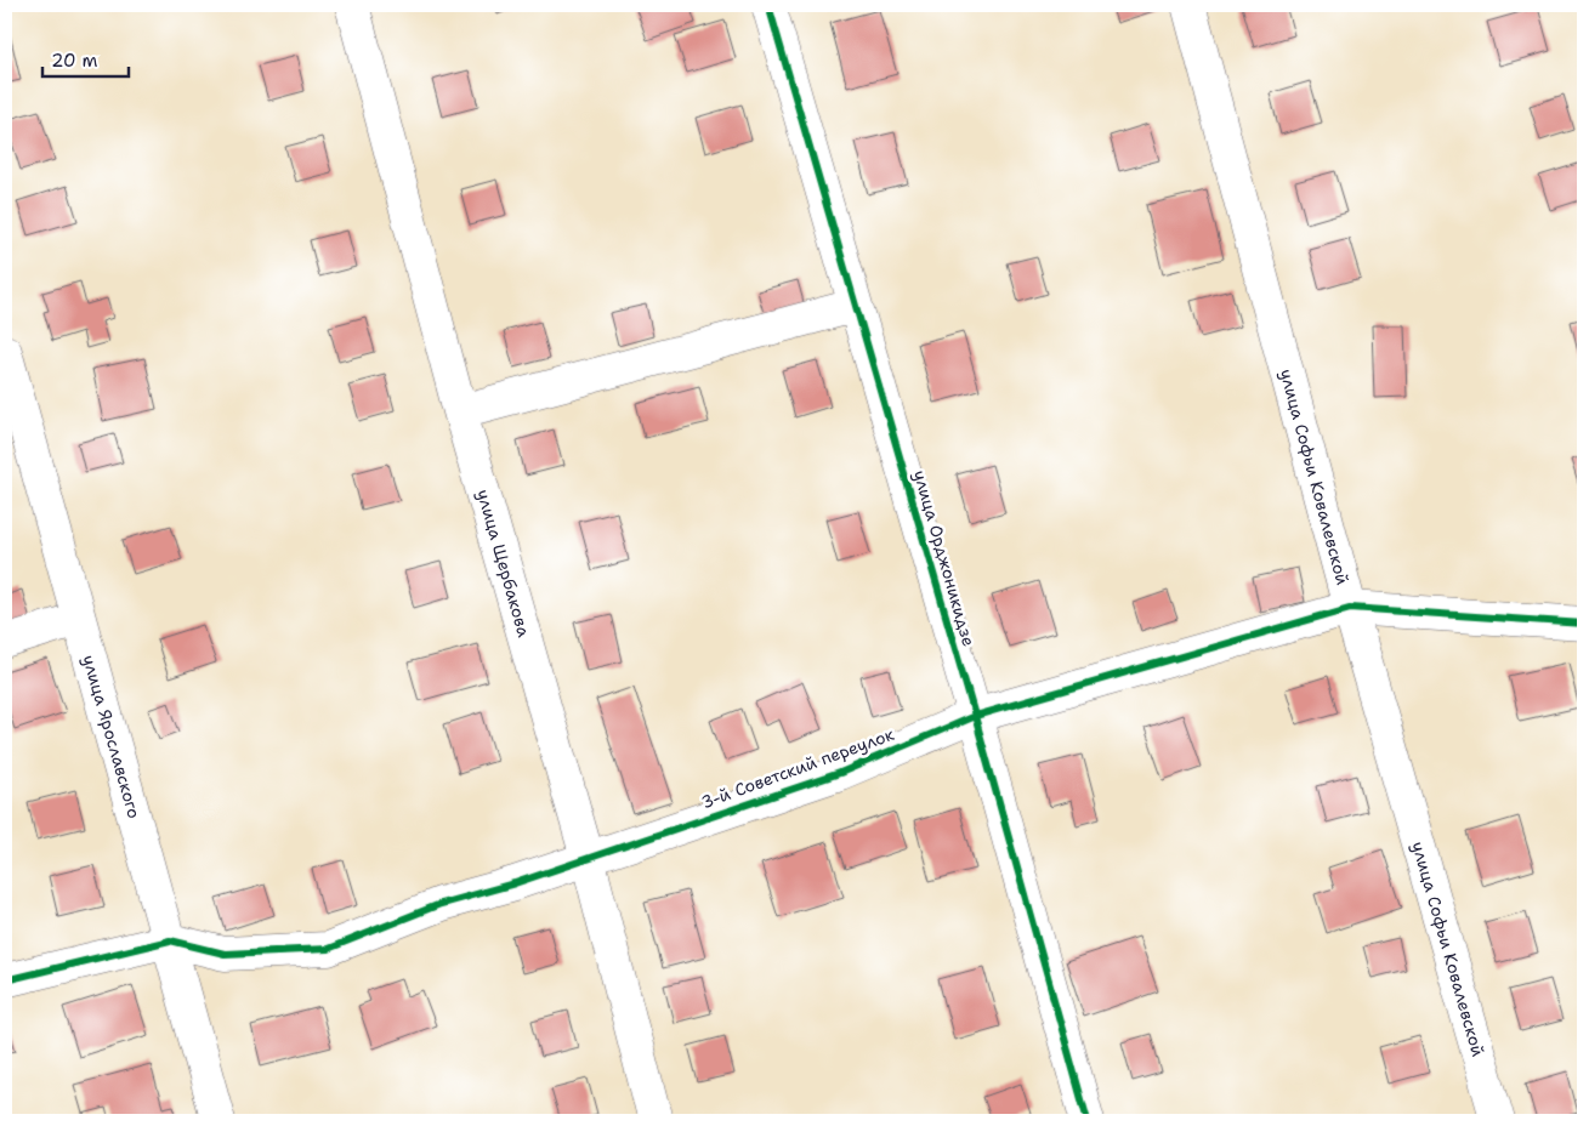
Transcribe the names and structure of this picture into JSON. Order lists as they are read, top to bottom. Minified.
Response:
{"streets":{"street":["улица Софьи Ковалевской","улица Орджоникидзе","улица Щербакова","улица Ярославского","3-й Советский переулок"]},"crossings":[["улица Софьи Ковалевской","3-й Советский переулок"],["улица Орджоникидзе","3-й Советский переулок"],["улица Щербакова","3-й Советский переулок"],["улица Ярославского","3-й Советский переулок"]],"scale_bar":"20 m"}
